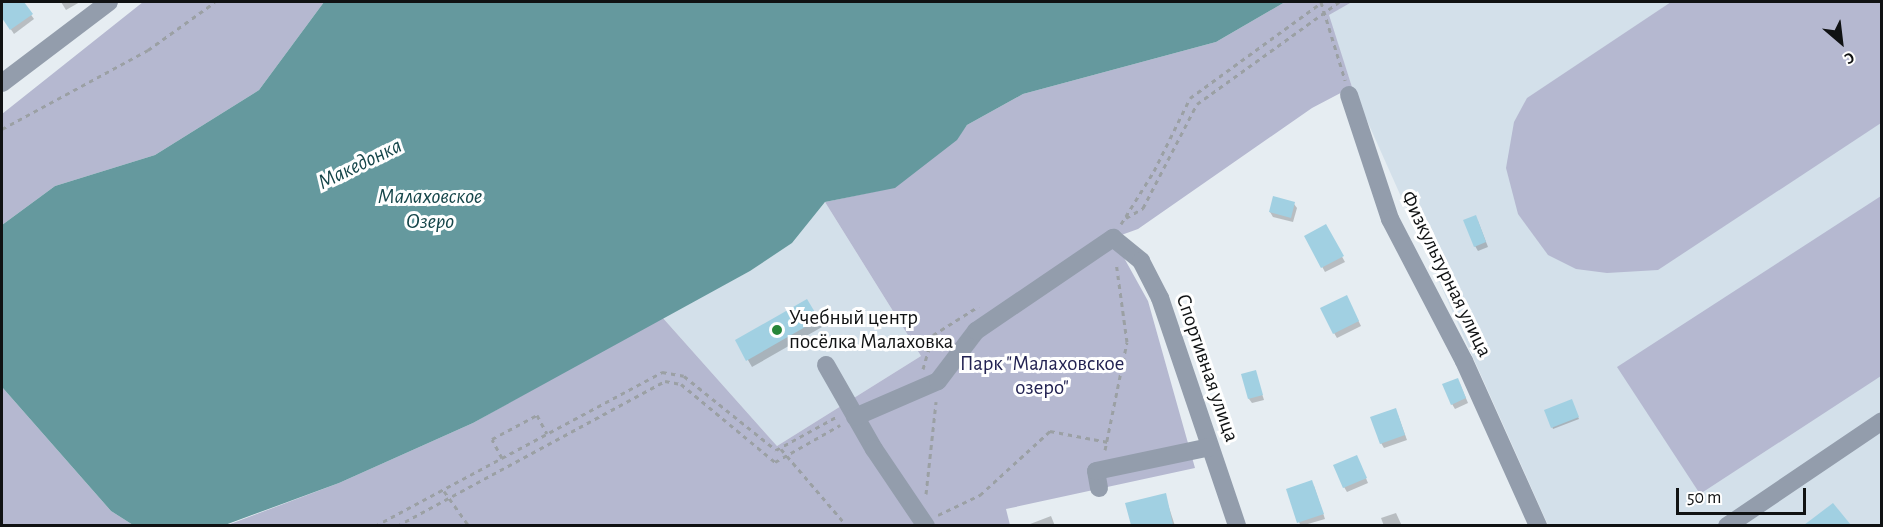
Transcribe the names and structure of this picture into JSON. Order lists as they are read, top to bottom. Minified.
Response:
{"streets":{"street":["Физкультурная улица","Спортивная улица"]},"water":["Македонка","Малаховское Озеро"],"parks":["Парк \"Малаховское озеро\""],"places":["Учебный центр посёлка Малаховка"],"scale_bar":"50 m","north":"bottom right"}
